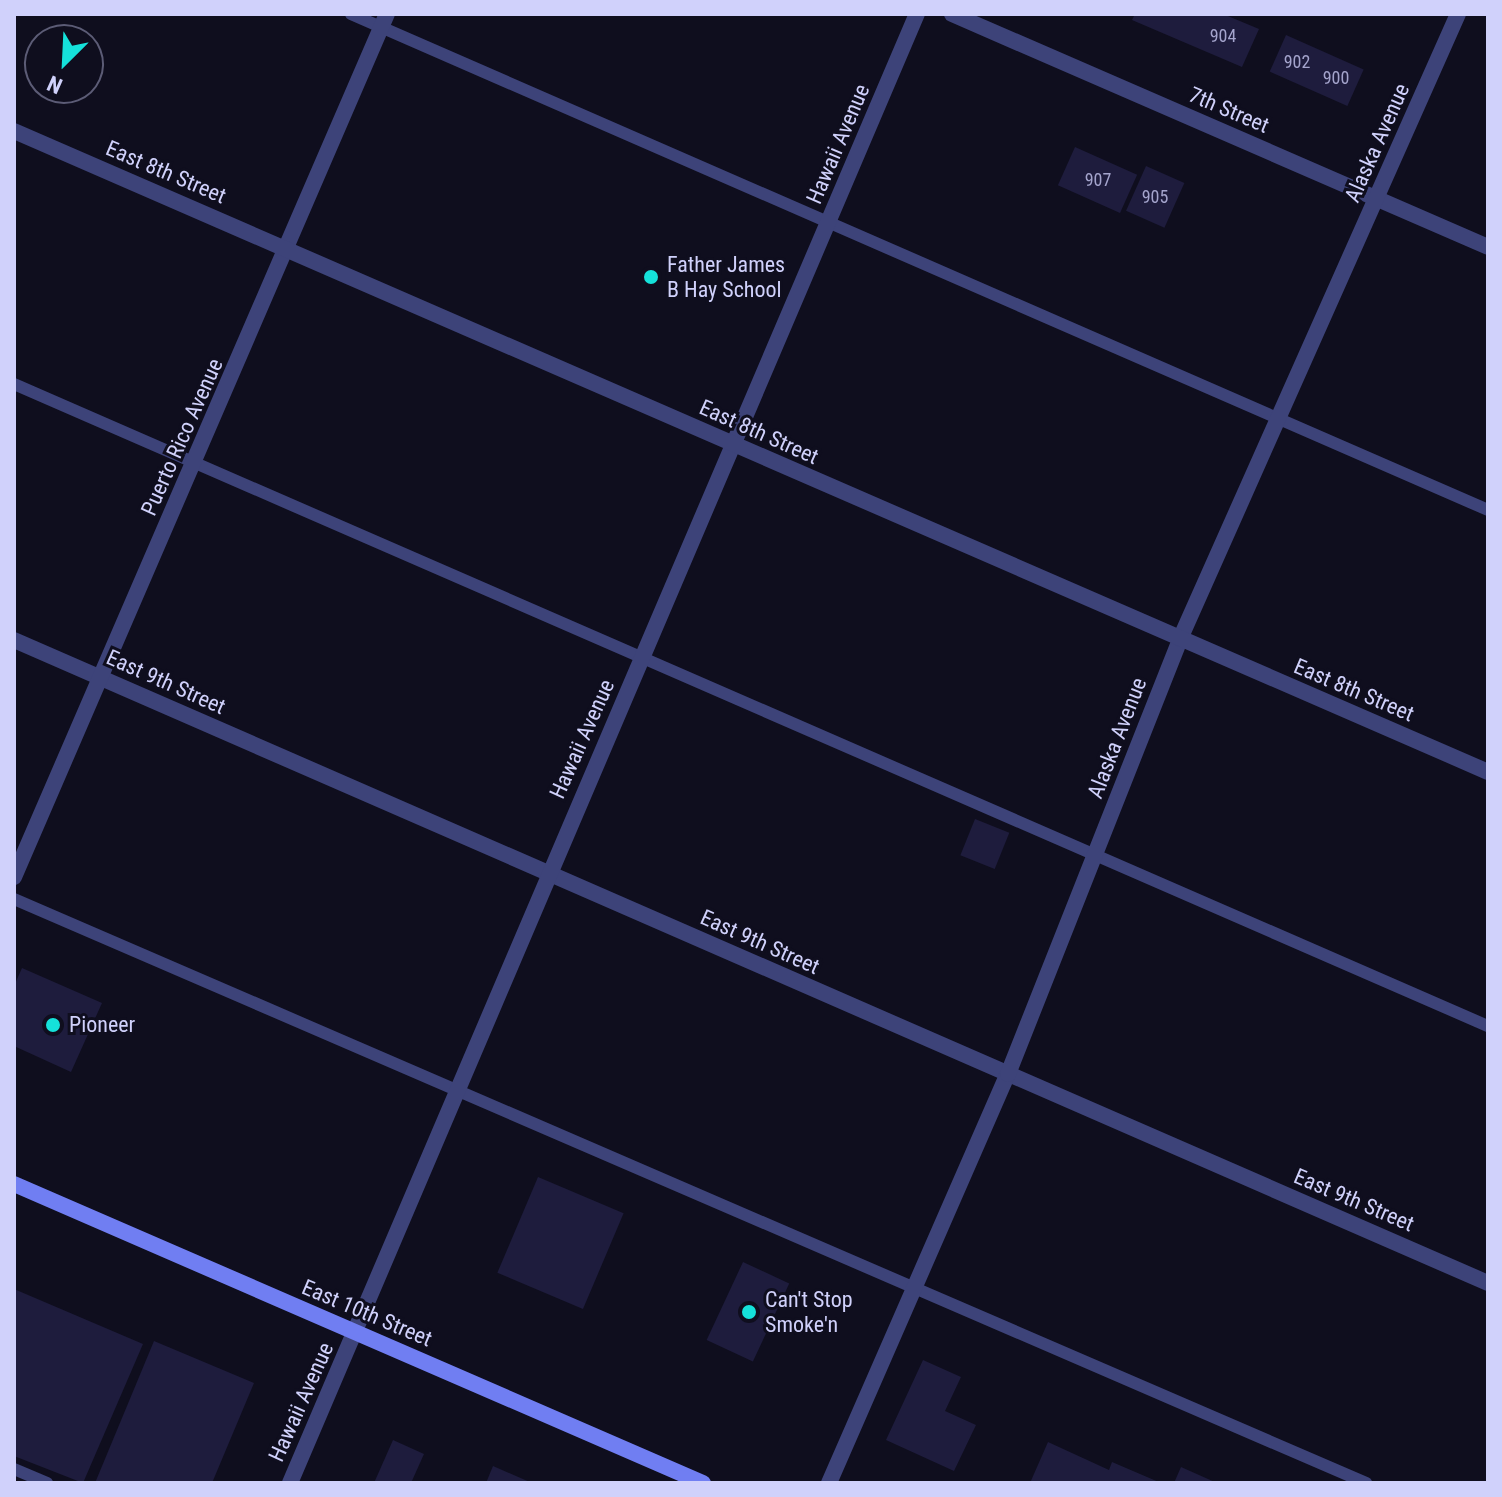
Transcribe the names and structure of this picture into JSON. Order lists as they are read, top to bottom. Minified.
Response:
{"streets":{"main road":["East 10th Street"],"street":["7th Street","Alaska Avenue","Hawaii Avenue","East 8th Street","Puerto Rico Avenue","East 9th Street"]},"crossings":[["7th Street","Alaska Avenue"],["Alaska Avenue","East 8th Street"],["Alaska Avenue","East 9th Street"],["Hawaii Avenue","East 8th Street"],["Hawaii Avenue","East 9th Street"],["Hawaii Avenue","East 10th Street"],["East 8th Street","Puerto Rico Avenue"],["Puerto Rico Avenue","East 9th Street"]],"places":["Father James B Hay School","Pioneer","Can't Stop Smoke'n"],"house_numbers":["904","902","900","907","905"],"north":"bottom left"}
